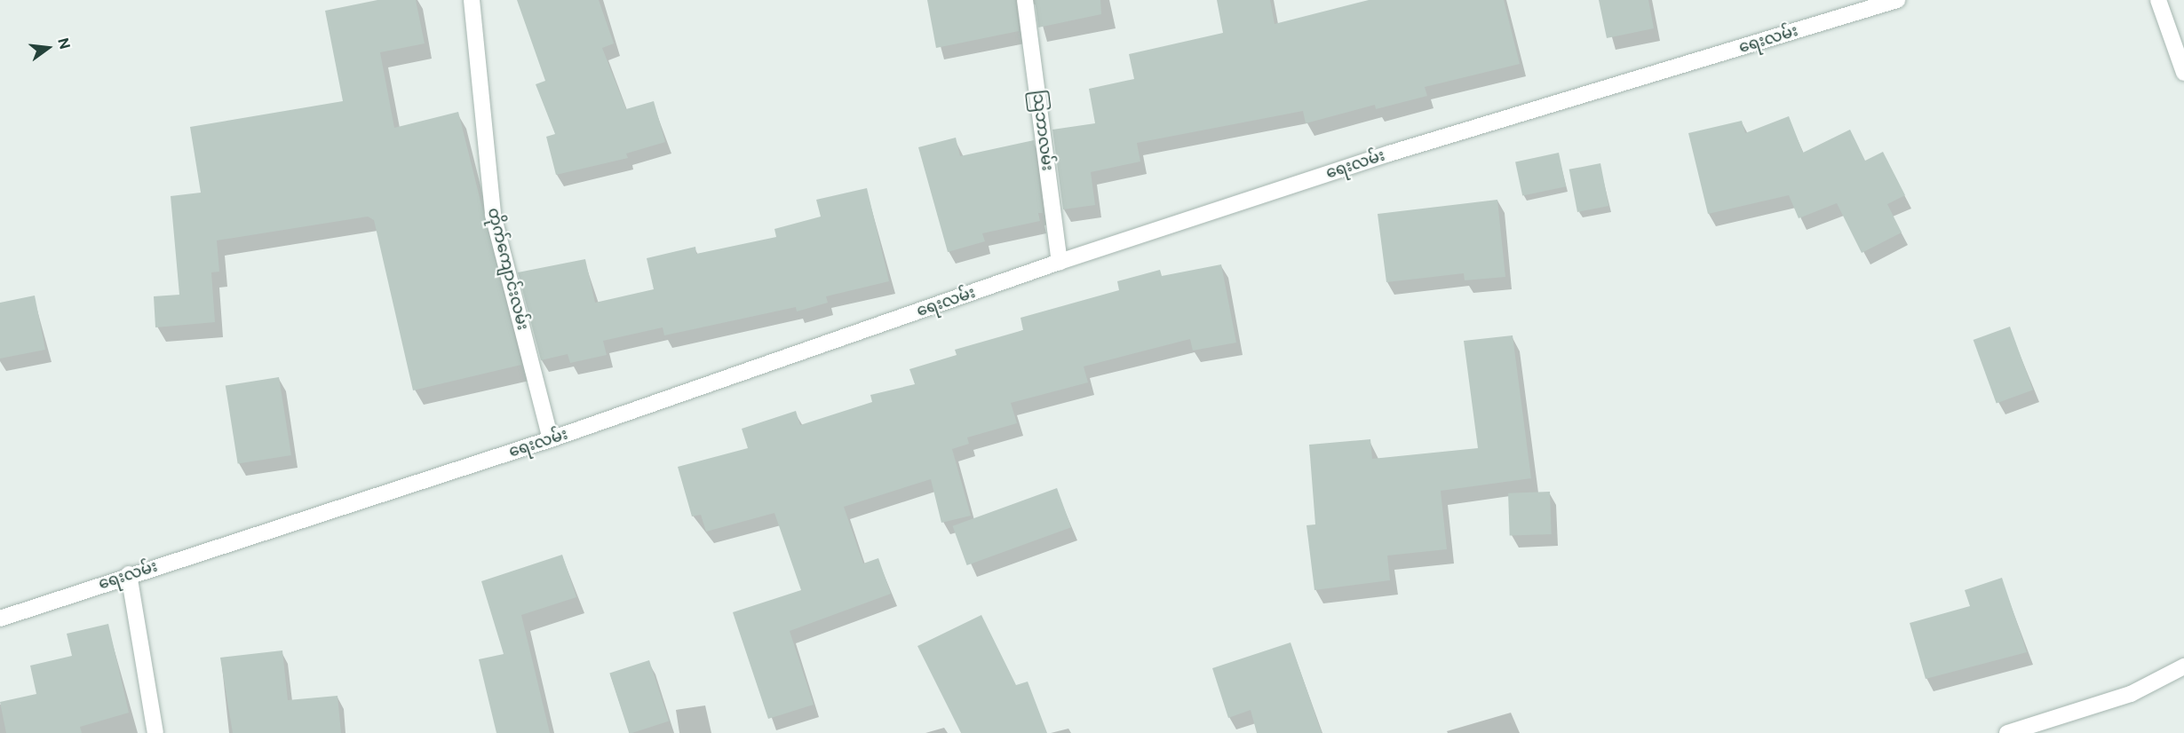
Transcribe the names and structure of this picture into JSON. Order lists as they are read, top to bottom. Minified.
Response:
{"streets":{"street":["ရေးလမ်း","သြဘာလမ်း","တိုက်ကျောင်းလမ်း"]},"crossings":[["ရေးလမ်း","သြဘာလမ်း"],["ရေးလမ်း","တိုက်ကျောင်းလမ်း"]],"north":"right"}
